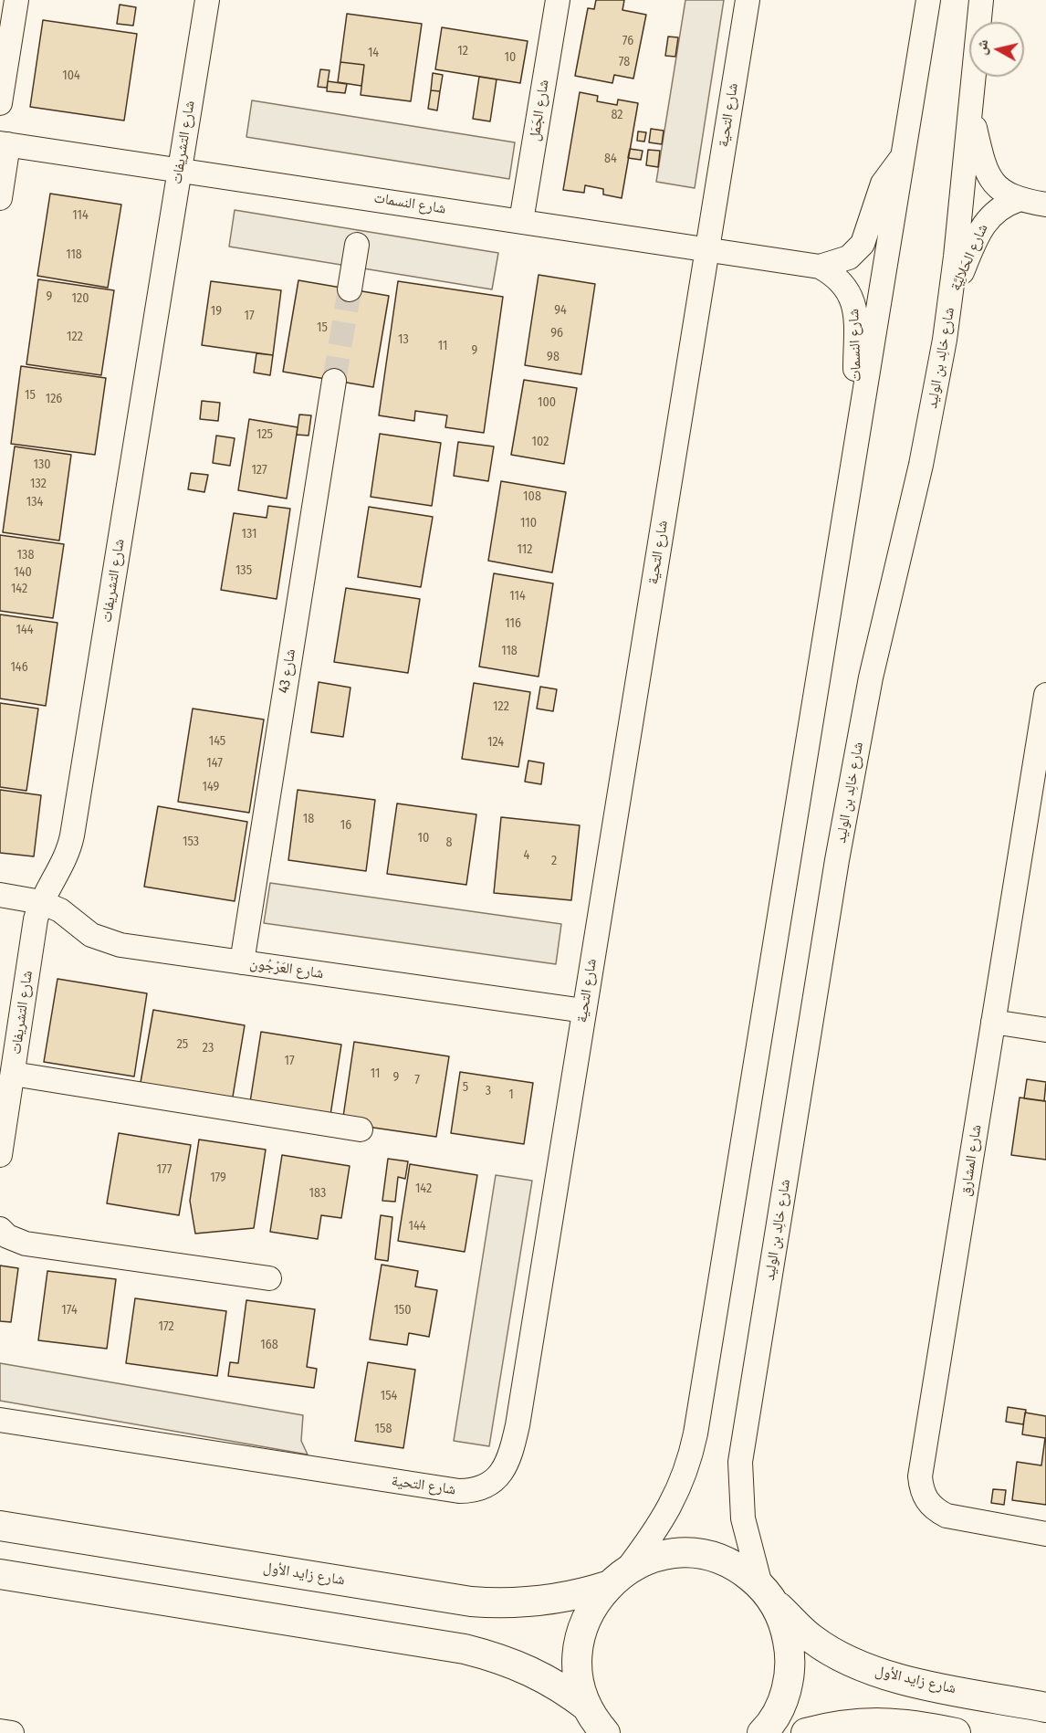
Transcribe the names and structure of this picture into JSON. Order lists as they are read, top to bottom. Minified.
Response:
{"streets":{"main road":["شارع زايد الأول"],"street":["شارع الجَمَل","شارع التحية","شارع التشريفات","شارع النسمات","شارع الحَلالِيَّة","شارع خالِد بن الوليد","شارع 43","شارع العَرْجُون","شارع المشارق"]},"crossings":[["شارع الجَمَل","شارع النسمات"],["شارع التحية","شارع النسمات"],["شارع التحية","شارع العَرْجُون"],["شارع التشريفات","شارع النسمات"],["شارع التشريفات","شارع العَرْجُون"],["شارع الحَلالِيَّة","شارع خالِد بن الوليد"],["شارع خالِد بن الوليد","شارع زايد الأول"],["شارع 43","شارع العَرْجُون"]],"house_numbers":["76","12","14","10","78","104","82","84","114","118","9","120","94","19","17","15","96","122","13","11","9","98","15","126","100","125","102","130","127","132","108","134","110","131","112","138","135","140","142","114","116","144","118","146","122","145","124","147","149","18","16","10","153","8","4","2","25","23","17","11","9","7","5","3","1","177","179","142","183","144","174","150","172","168","154","158"],"north":"left"}
